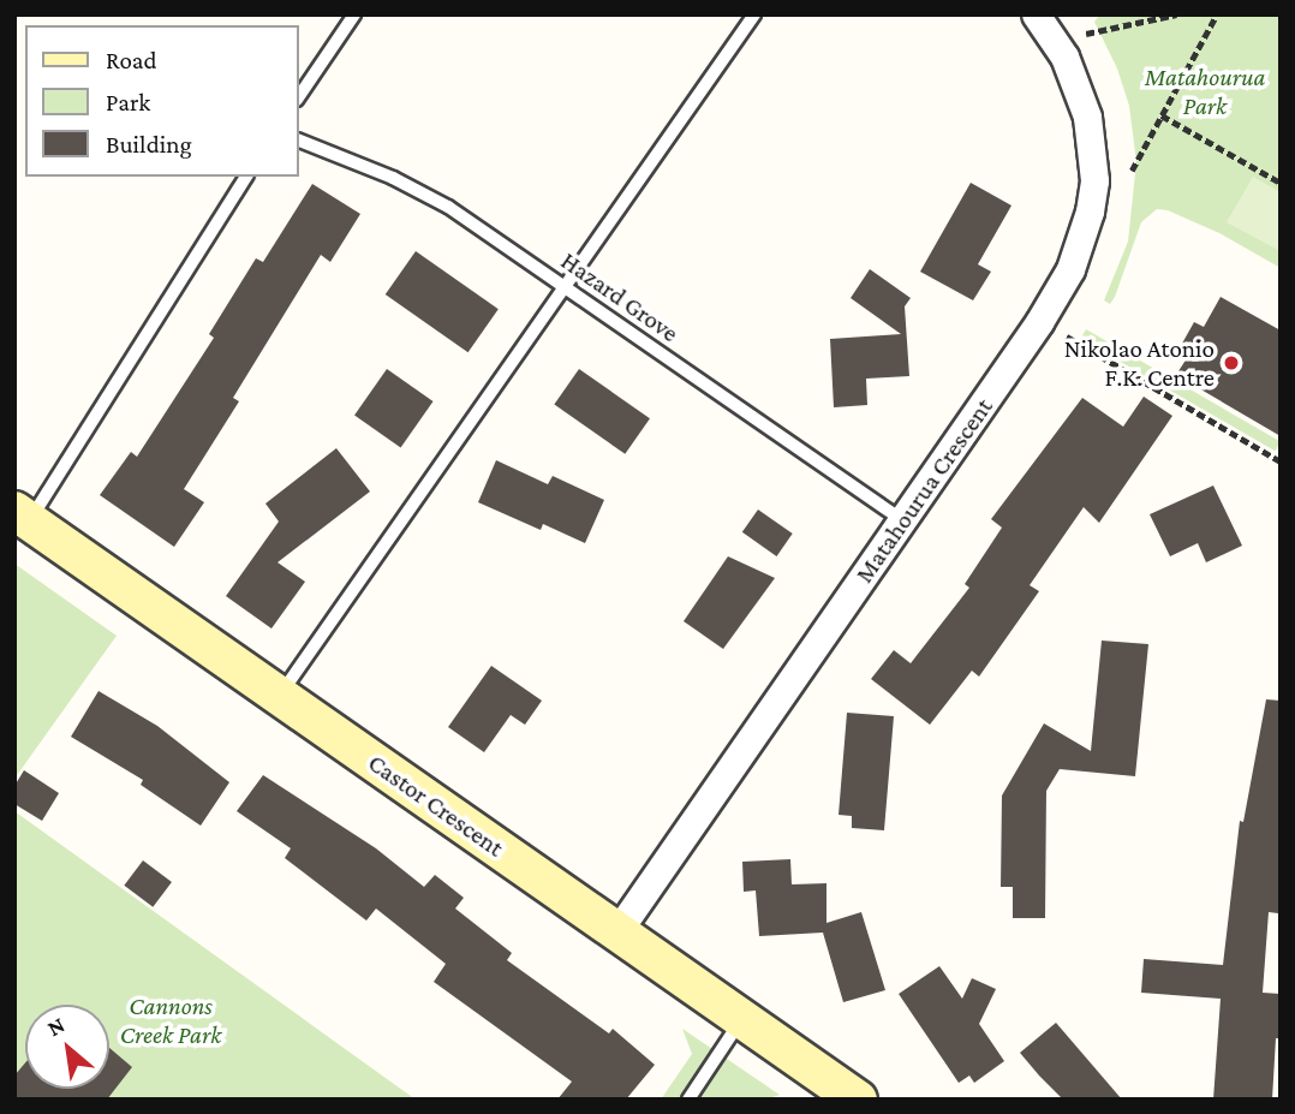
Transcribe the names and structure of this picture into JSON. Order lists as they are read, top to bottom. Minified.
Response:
{"streets":{"street":["Matahourua Crescent","Castor Crescent"],"lane":["Hazard Grove"]},"crossings":[["Hazard Grove","Matahourua Crescent"],["Matahourua Crescent","Castor Crescent"]],"parks":["Matahourua Park","Cannons Creek Park"],"places":["Nikolao Atonio F.K. Centre"],"legend":["Road","Park","Building"],"north":"top left"}
